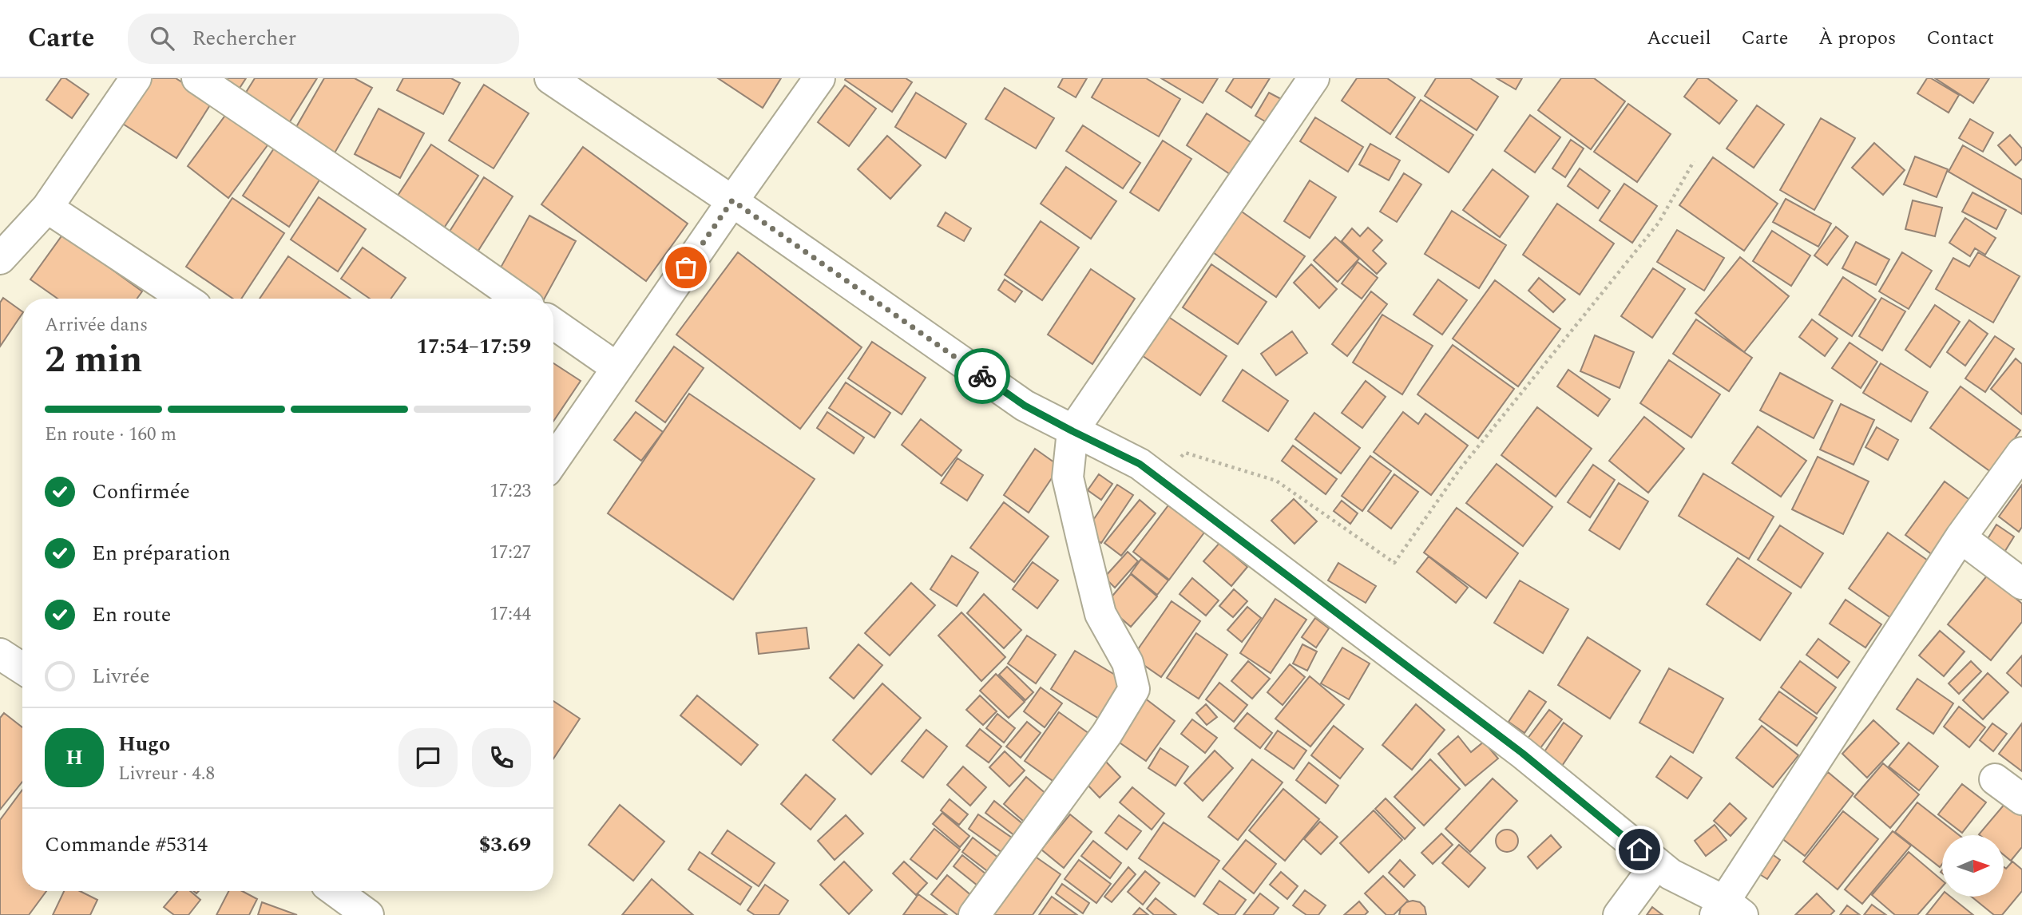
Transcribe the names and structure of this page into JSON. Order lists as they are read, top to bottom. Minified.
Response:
{"north":"right","page":{"header":"Carte","search":"Rechercher","nav":["Accueil","Carte","À propos","Contact"],"heading":["2 min","Arrivée dans","17:54–17:59"],"panel":["Hugo","Livreur · 4.8","Commande #5314","$3.69"],"bar":"En route · 160 m","list":[["Confirmée","17:23"],["En préparation","17:27"],["En route","17:44"],"Livrée"],"round":"H"}}
